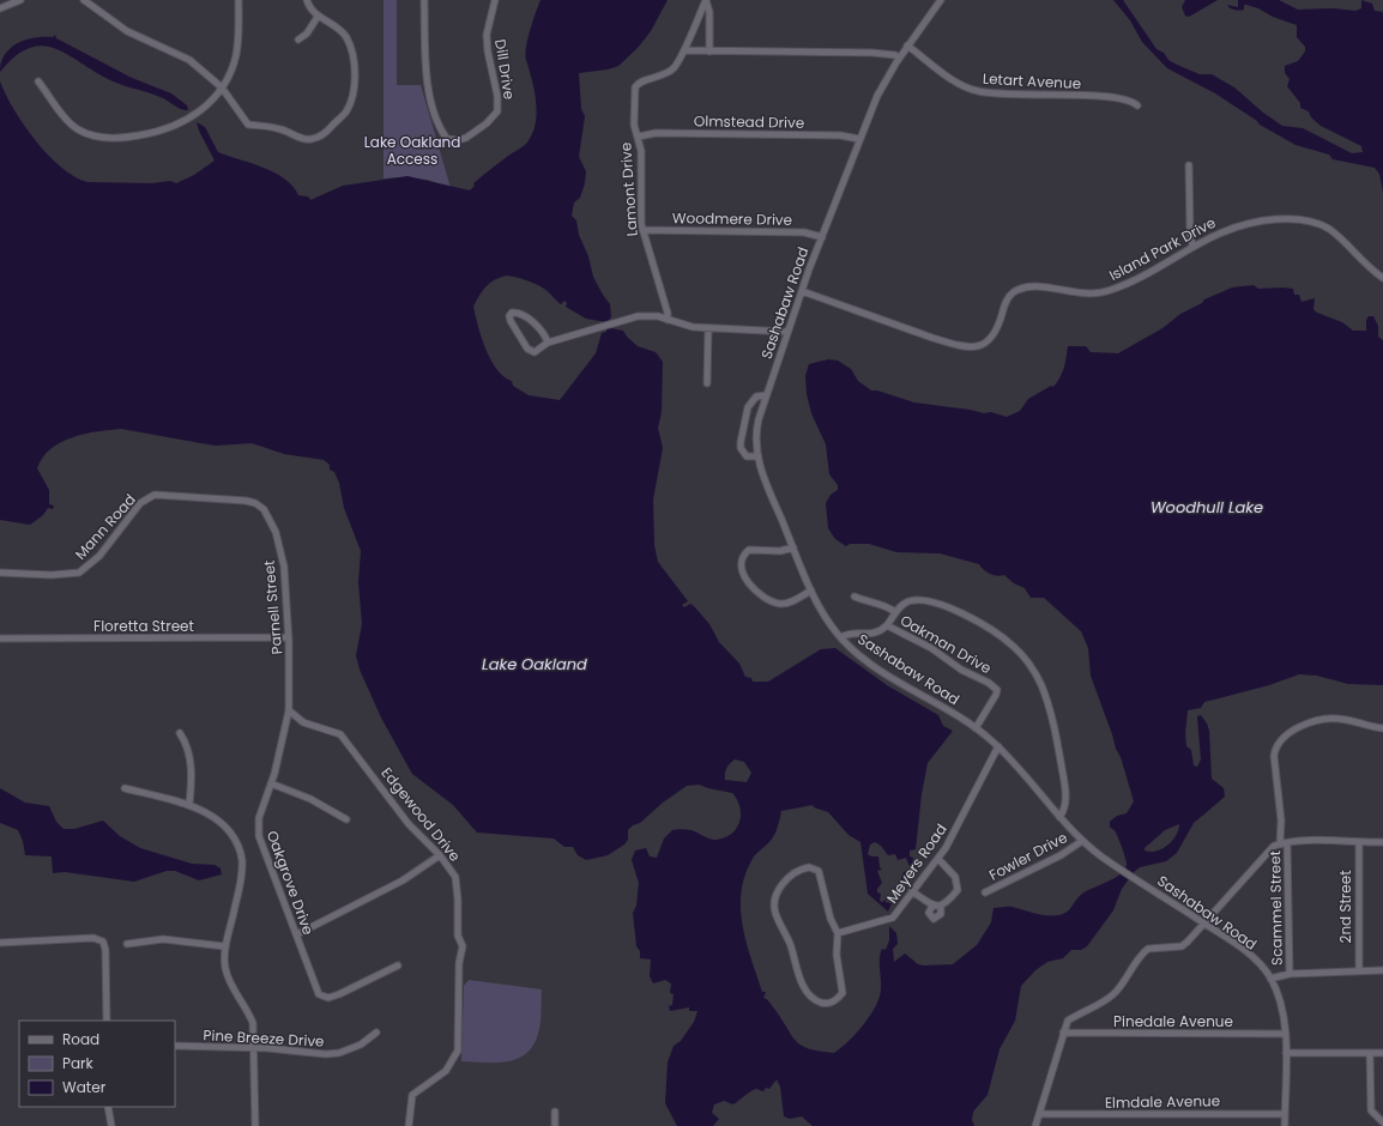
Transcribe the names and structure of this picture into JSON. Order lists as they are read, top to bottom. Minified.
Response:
{"streets":{"street":["Dill Drive","Letart Avenue","Olmstead Drive","Lamont Drive","Woodmere Drive","Island Park Drive","Sashabaw Road","Mann Road","Parnell Street","Floretta Street","Oakman Drive","Edgewood Drive","Fowler Drive","Meyers Road","Oakgrove Drive","2nd Street","Scammel Street","Pinedale Avenue","Pine Breeze Drive","Elmdale Avenue"]},"crossings":[["Letart Avenue","Sashabaw Road"],["Olmstead Drive","Lamont Drive"],["Olmstead Drive","Sashabaw Road"],["Lamont Drive","Woodmere Drive"],["Woodmere Drive","Sashabaw Road"],["Island Park Drive","Sashabaw Road"],["Sashabaw Road","Oakman Drive"],["Sashabaw Road","Fowler Drive"],["Sashabaw Road","Meyers Road"],["Sashabaw Road","Pinedale Avenue"],["Sashabaw Road","Elmdale Avenue"],["Mann Road","Parnell Street"],["Parnell Street","Floretta Street"],["Parnell Street","Oakgrove Drive"],["Edgewood Drive","Oakgrove Drive"]],"water":["Woodhull Lake","Lake Oakland"],"parks":["Lake Oakland Access"],"legend":["Road","Park","Water"]}
